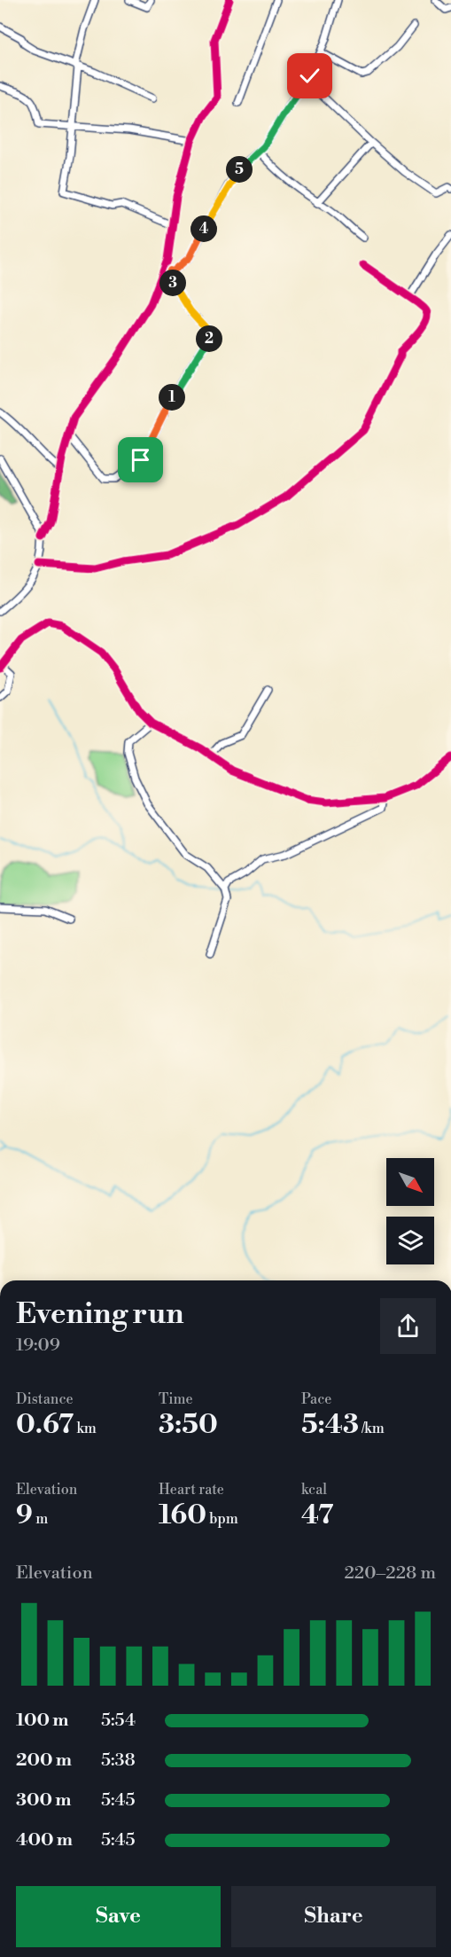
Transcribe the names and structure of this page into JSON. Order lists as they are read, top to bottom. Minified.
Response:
{"north":"bottom right","page":{"pins":["5","4","3","2","1"],"heading":["Evening run","19:09"],"stats":[["Distance","0.67 km"],["Time","3:50"],["Pace","5:43 /km"],["Elevation","9 m"],["Heart rate","160 bpm"],["kcal","47"]],"chart":["Elevation","220–228 m"],"list":[{"name":"100 m","note":"5:54"},{"name":"200 m","note":"5:38"},{"name":"300 m","note":"5:45"},{"name":"400 m","note":"5:45"}],"buttons":["Save","Share"]}}
